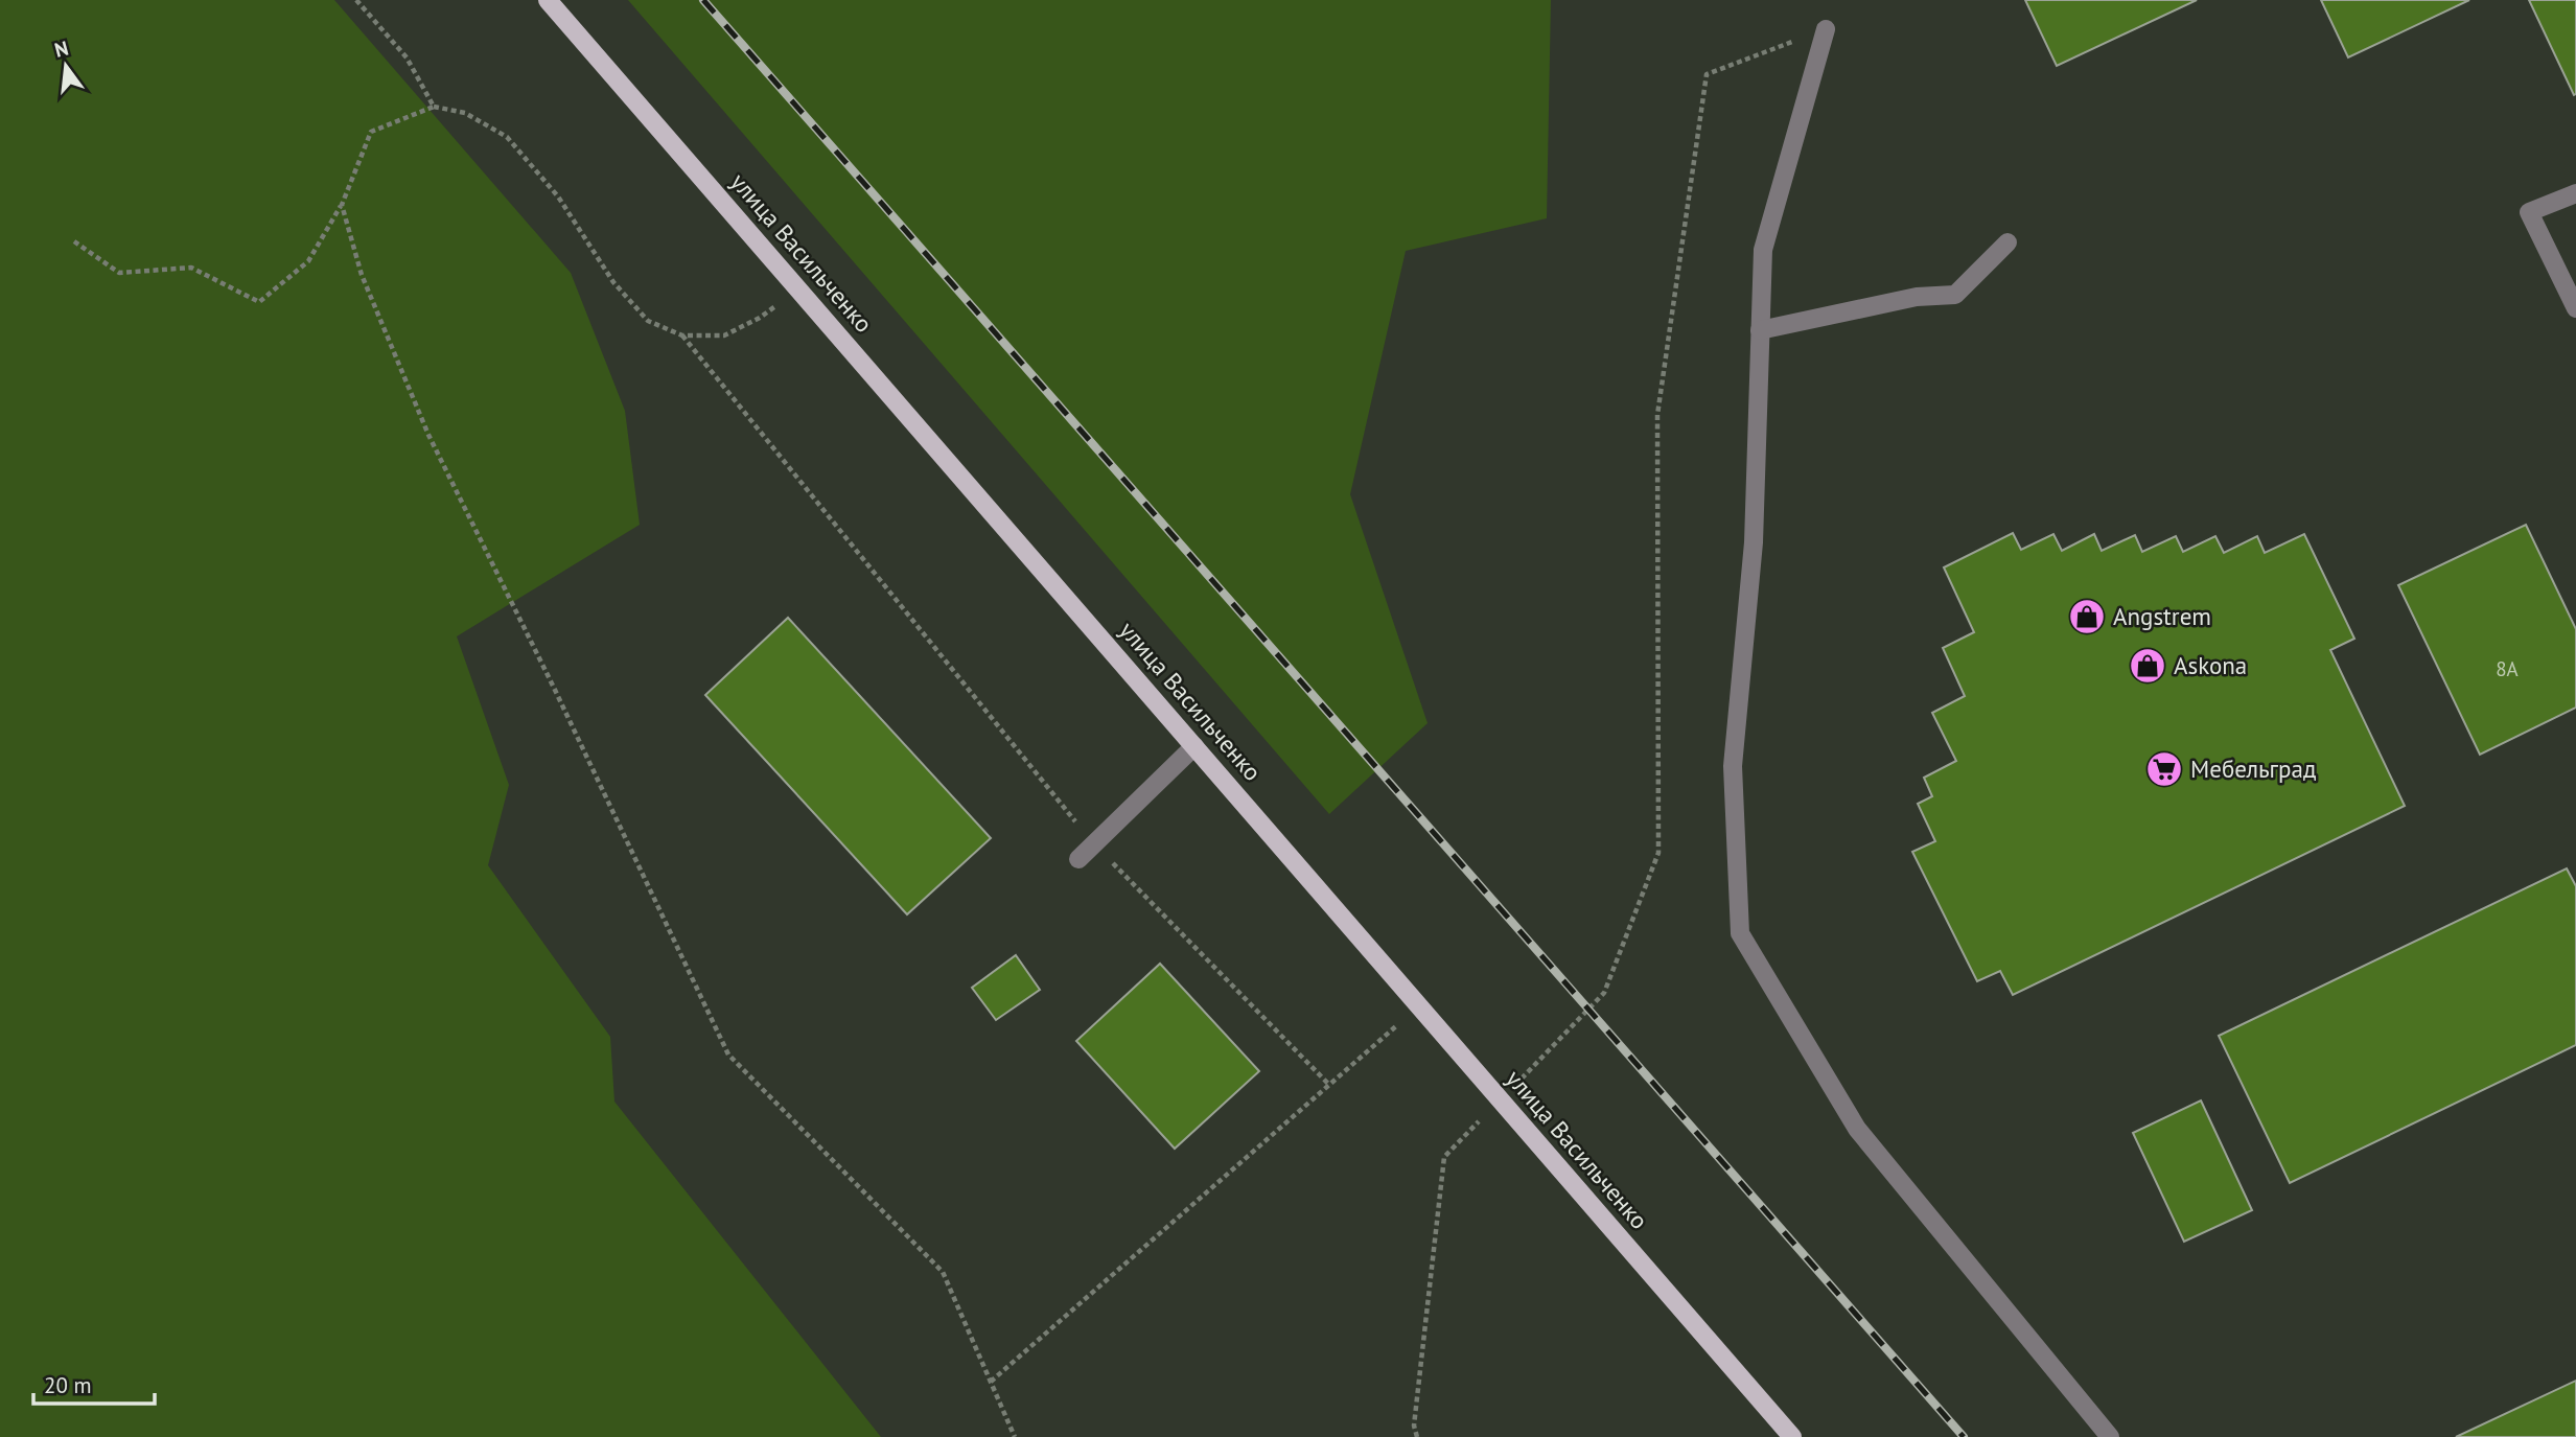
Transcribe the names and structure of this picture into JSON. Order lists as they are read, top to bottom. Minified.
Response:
{"streets":{"main road":["улица Васильченко"]},"places":{"shop":["Angstrem","Askona"],"supermarket":["Мебельград"]},"house_numbers":["8А"],"scale_bar":"20 m","north":"top"}
